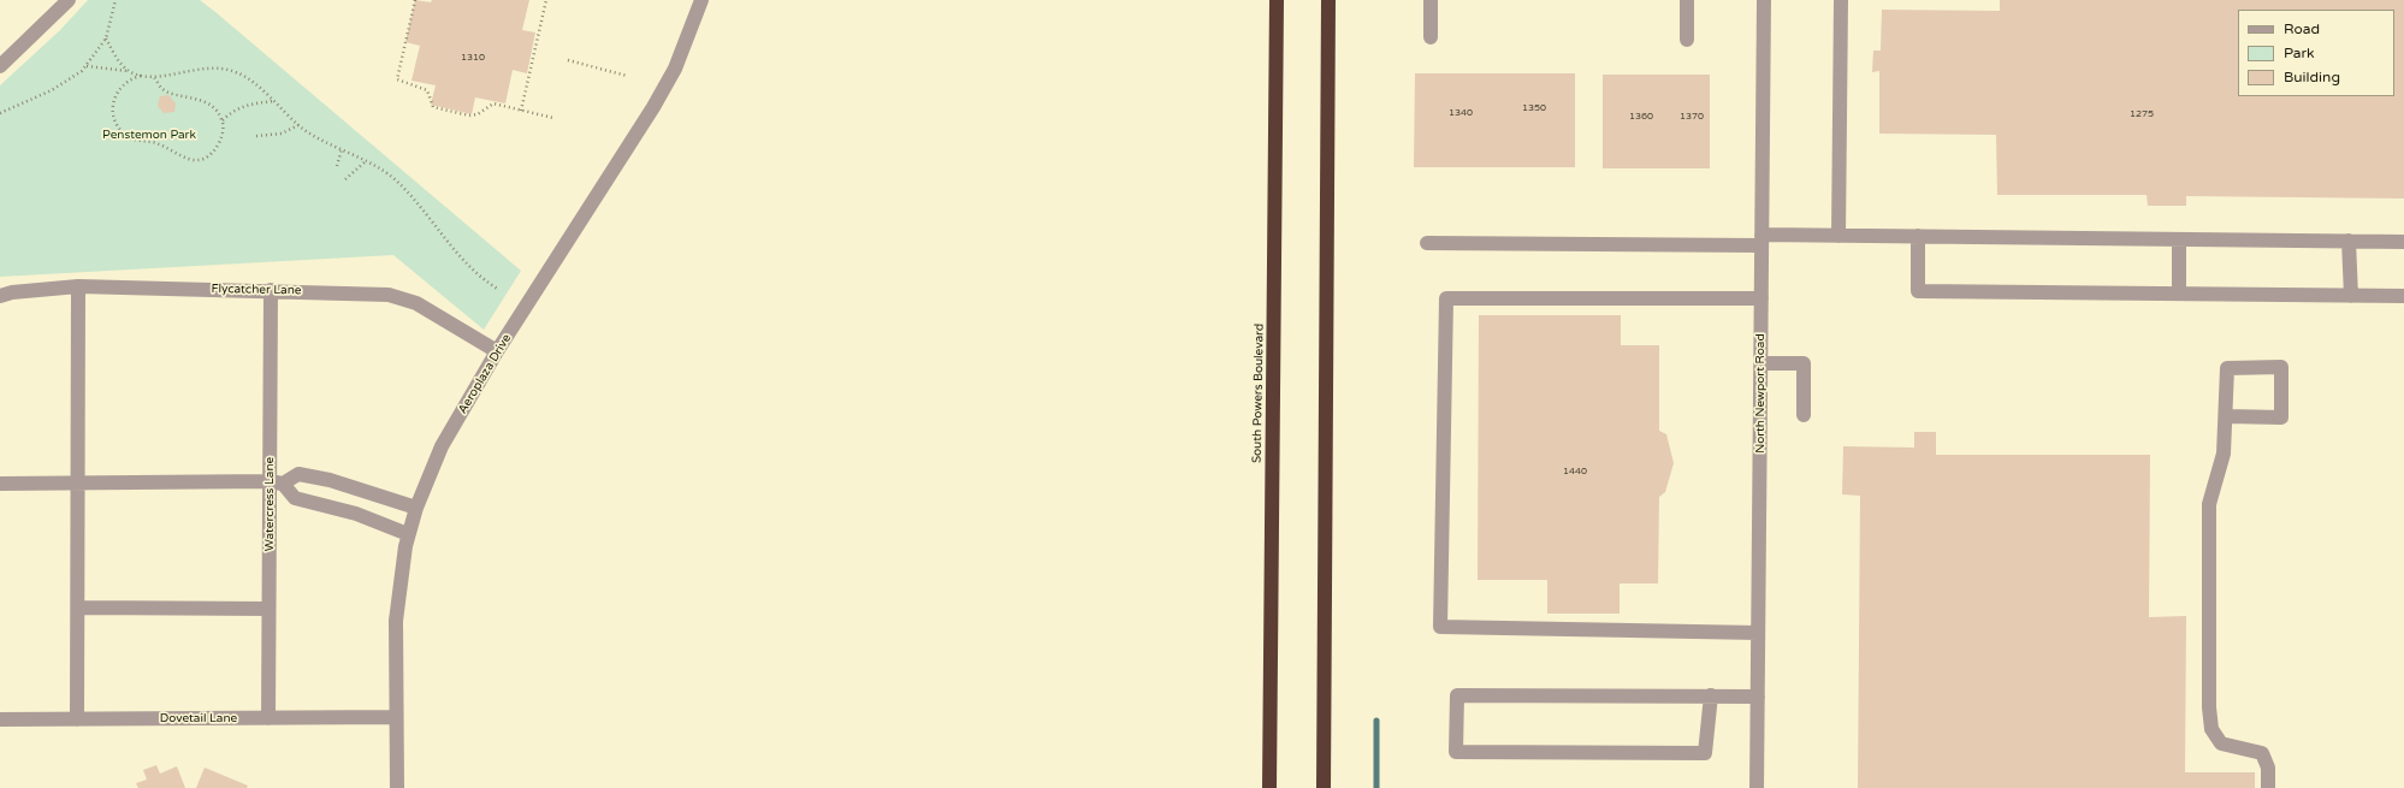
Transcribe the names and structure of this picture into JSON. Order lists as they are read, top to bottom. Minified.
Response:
{"streets":{"highway":["South Powers Boulevard"],"street":["Flycatcher Lane","Aeroplaza Drive","North Newport Road","Watercress Lane","Dovetail Lane"]},"crossings":[["Flycatcher Lane","Aeroplaza Drive"],["Flycatcher Lane","Watercress Lane"],["Aeroplaza Drive","Dovetail Lane"],["Watercress Lane","Dovetail Lane"]],"parks":["Penstemon Park"],"house_numbers":["1310","1350","1340","1275","1360","1370","1440"],"legend":["Road","Park","Building"]}
